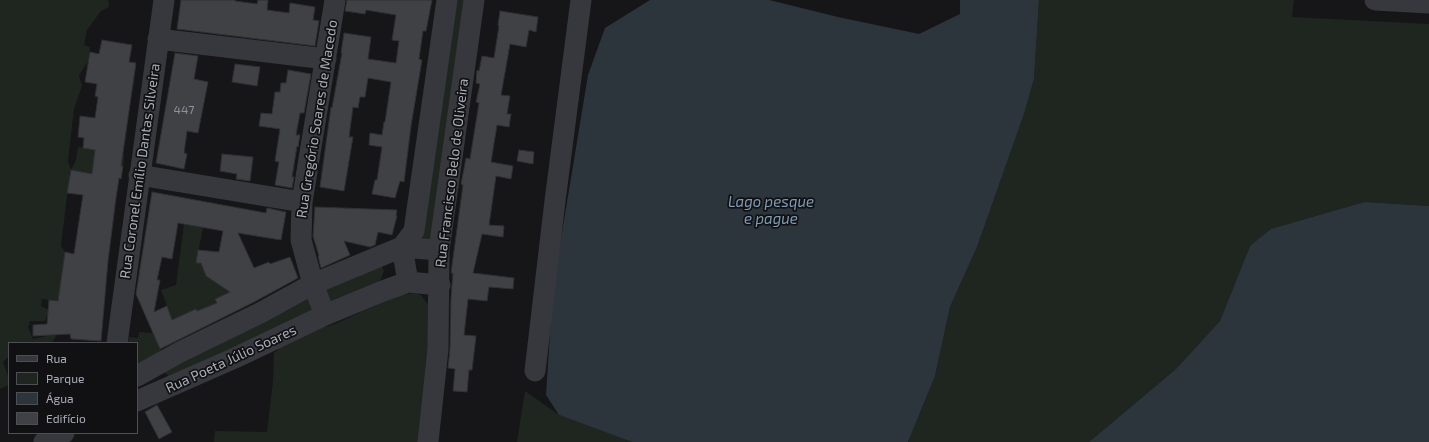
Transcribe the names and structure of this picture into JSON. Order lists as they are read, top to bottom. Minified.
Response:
{"streets":{"street":["Rua Gregório Soares de Macedo","Rua Coronel Emílio Dantas Silveira","Rua Francisco Belo de Oliveira","Rua Poeta Júlio Soares"]},"crossings":[["Rua Gregório Soares de Macedo","Rua Poeta Júlio Soares"],["Rua Francisco Belo de Oliveira","Rua Poeta Júlio Soares"]],"water":["Lago pesque e pague"],"house_numbers":["447"],"legend":["Rua","Parque","Água","Edifício"]}
